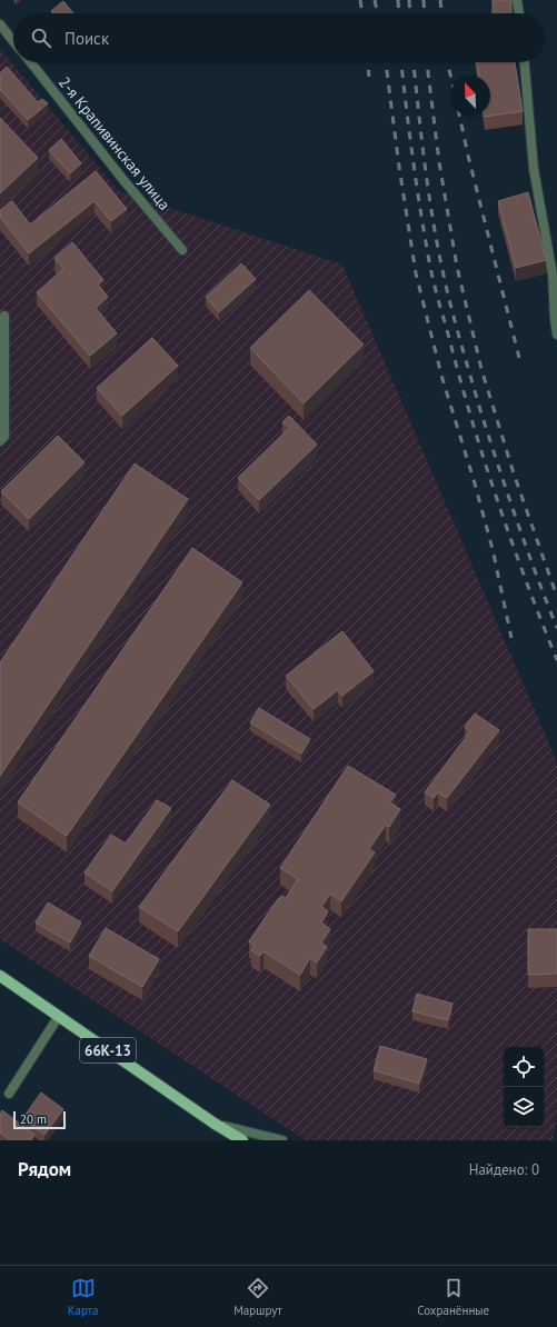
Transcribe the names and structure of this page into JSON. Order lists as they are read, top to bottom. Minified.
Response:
{"streets":{"main road":["66К-13"],"street":["2-я Крапивинская улица"]},"scale_bar":"20 m","north":"top left","page":{"search":"Поиск","scale":"20 m","heading":["Рядом","Найдено: 0"],"nav":["Карта","Маршрут","Сохранённые"]}}
